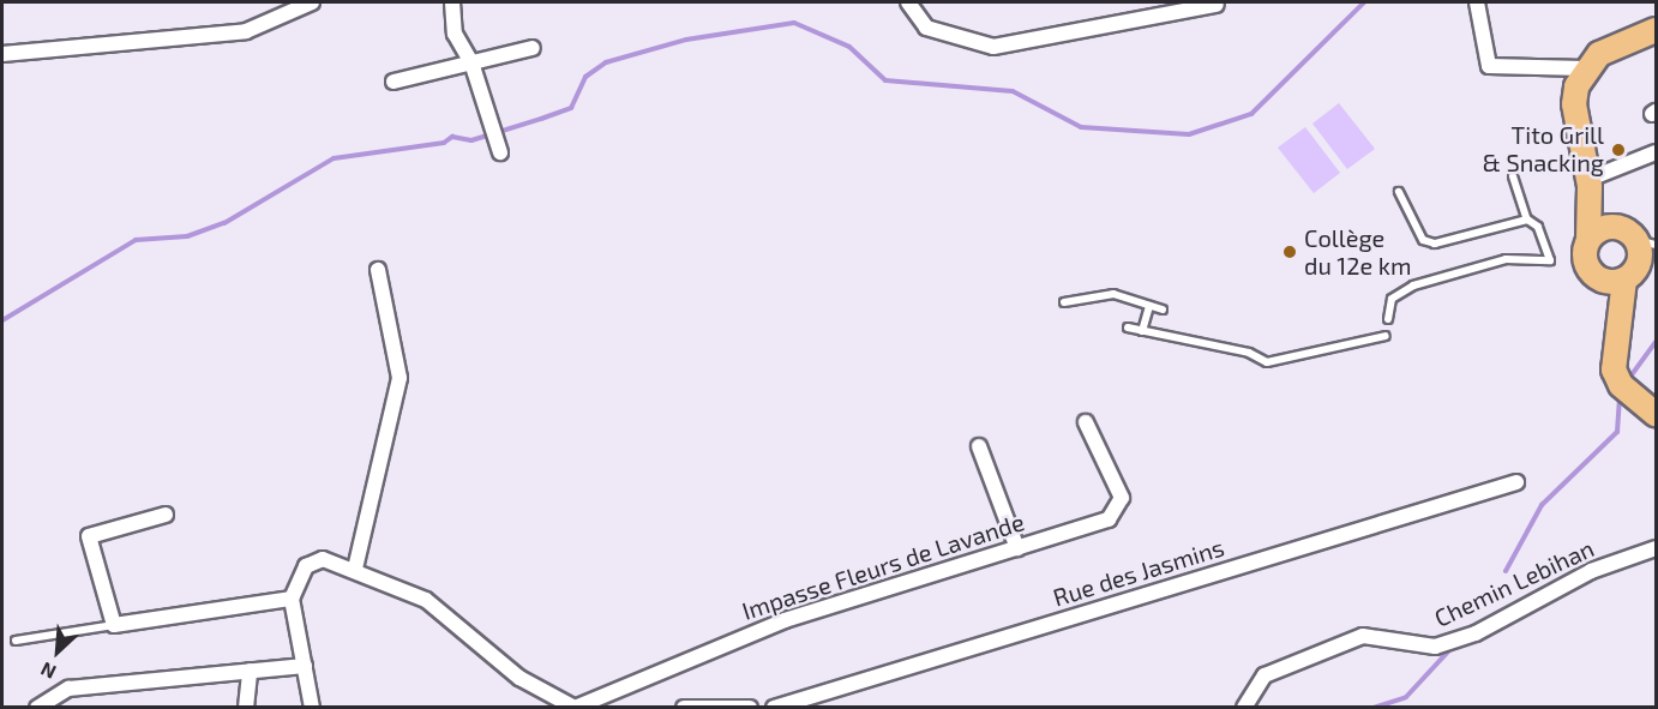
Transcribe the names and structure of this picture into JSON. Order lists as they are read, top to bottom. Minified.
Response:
{"streets":{"street":["Impasse Fleurs de Lavande","Rue des Jasmins","Chemin Lebihan"]},"places":["Tito Grill & Snacking","Collège du 12e km"],"north":"bottom left"}
